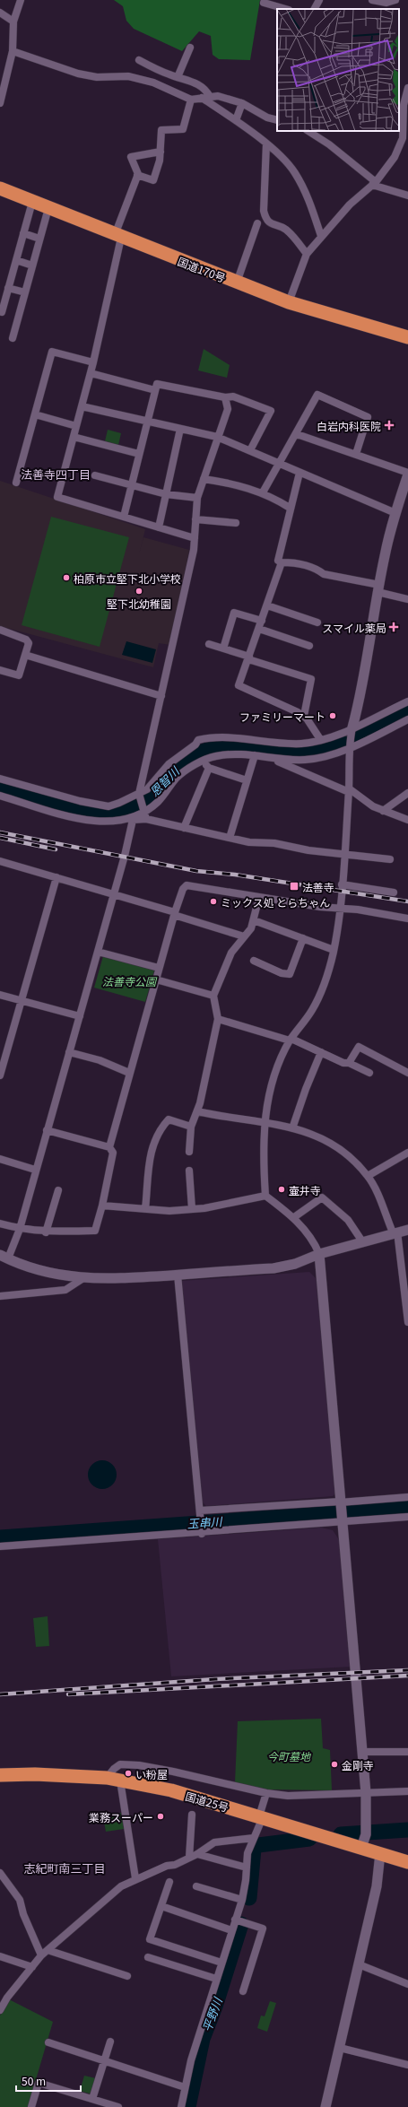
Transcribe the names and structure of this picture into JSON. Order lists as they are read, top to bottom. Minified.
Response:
{"streets":{"highway":["国道170号","国道25号"]},"districts":["法善寺四丁目","志紀町南三丁目"],"water":["恩智川","玉串川","平野川"],"parks":["法善寺公園","今町墓地"],"places":{"health":["白岩内科医院","スマイル薬局"],"other":["柏原市立堅下北小学校","堅下北幼稚園","ファミリーマート","ミックス処 とらちゃん","壷井寺","金剛寺","い粉屋","業務スーパー"],"transit":["法善寺"]},"scale_bar":"50 m"}
